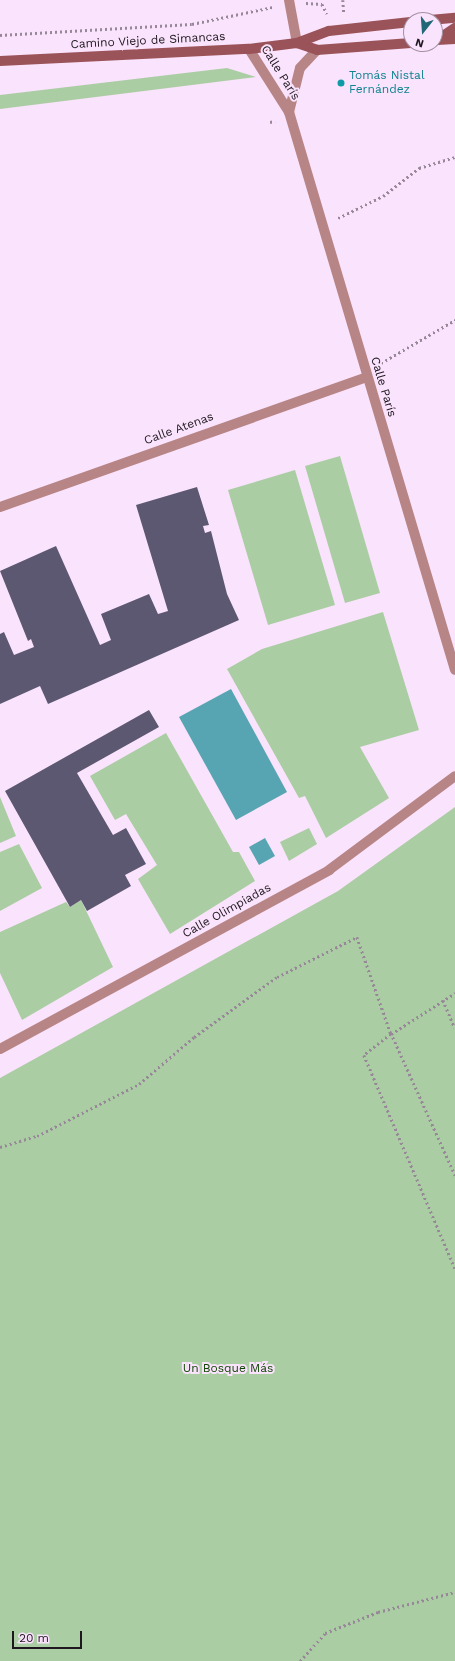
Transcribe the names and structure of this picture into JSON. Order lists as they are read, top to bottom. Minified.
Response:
{"streets":{"main road":["Camino Viejo de Simancas"],"street":["Calle París","Calle Atenas","Calle Olimpiadas"]},"crossings":[["Camino Viejo de Simancas","Calle París"],["Calle París","Calle Atenas"]],"parks":["Un Bosque Más"],"places":["Tomás Nistal Fernández"],"scale_bar":"20 m","north":"bottom"}
